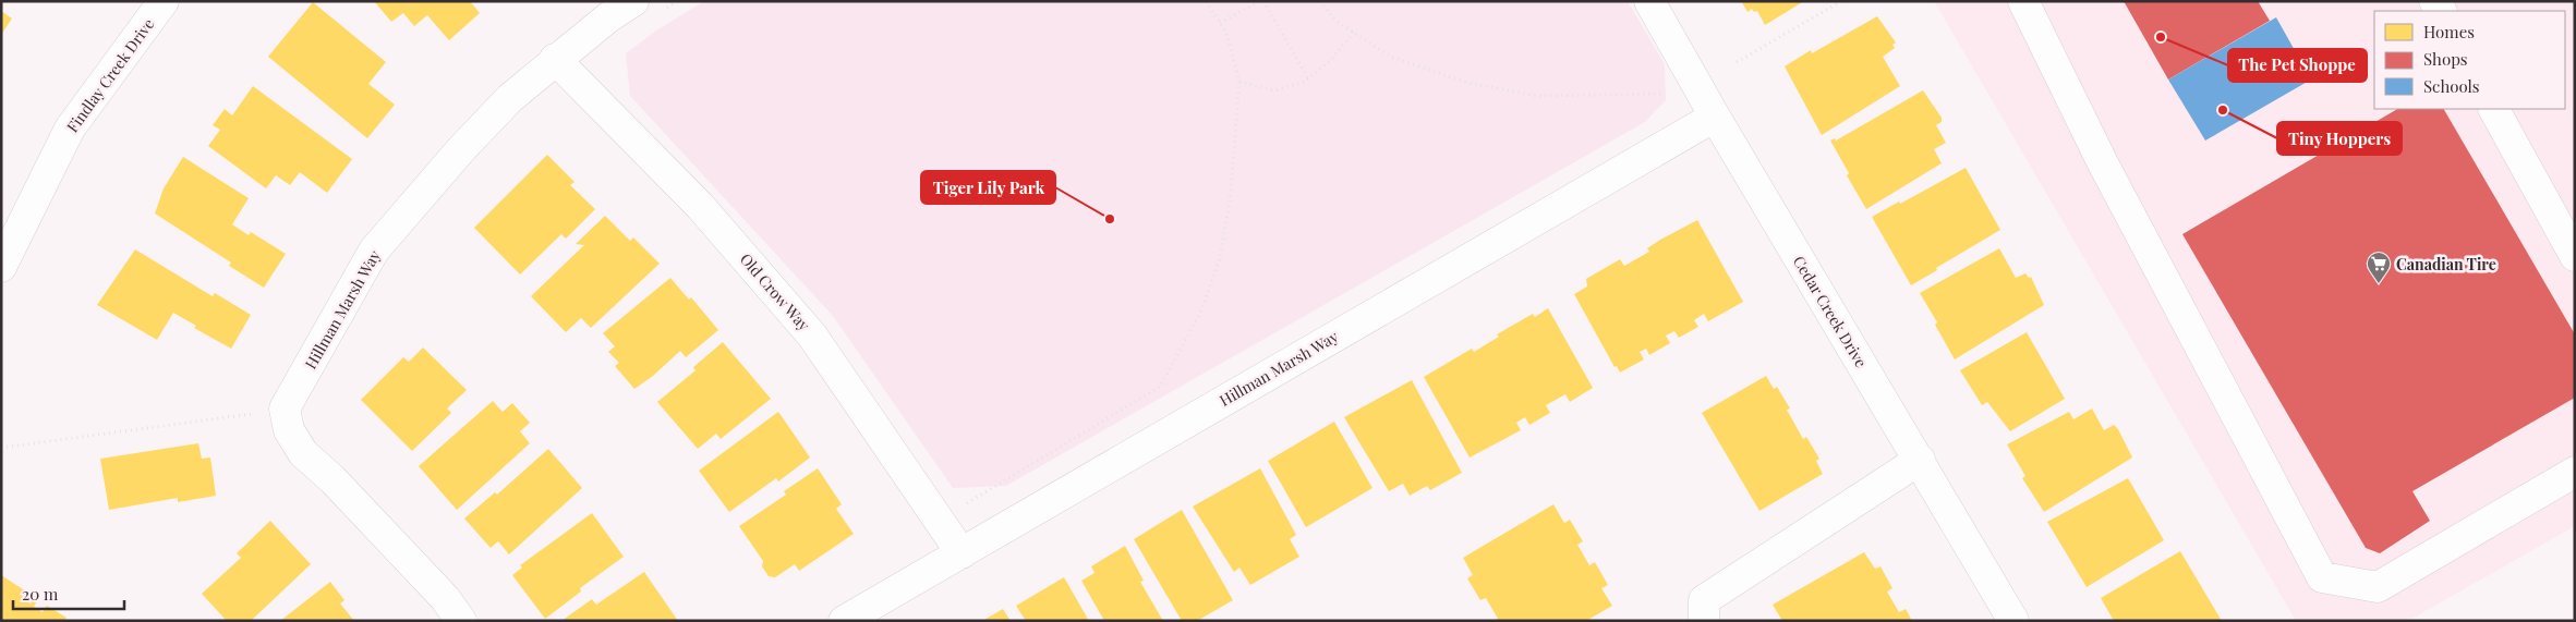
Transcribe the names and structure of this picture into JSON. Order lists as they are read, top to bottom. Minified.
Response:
{"streets":{"street":["Findlay Creek Drive","Old Crow Way","Hillman Marsh Way","Cedar Creek Drive"]},"crossings":[["Old Crow Way","Hillman Marsh Way"],["Hillman Marsh Way","Cedar Creek Drive"]],"places":{"other":["The Pet Shoppe","Tiny Hoppers","Tiger Lily Park"],"supermarket":["Canadian Tire"]},"legend":["Homes","Shops","Schools"],"scale_bar":"20 m"}
